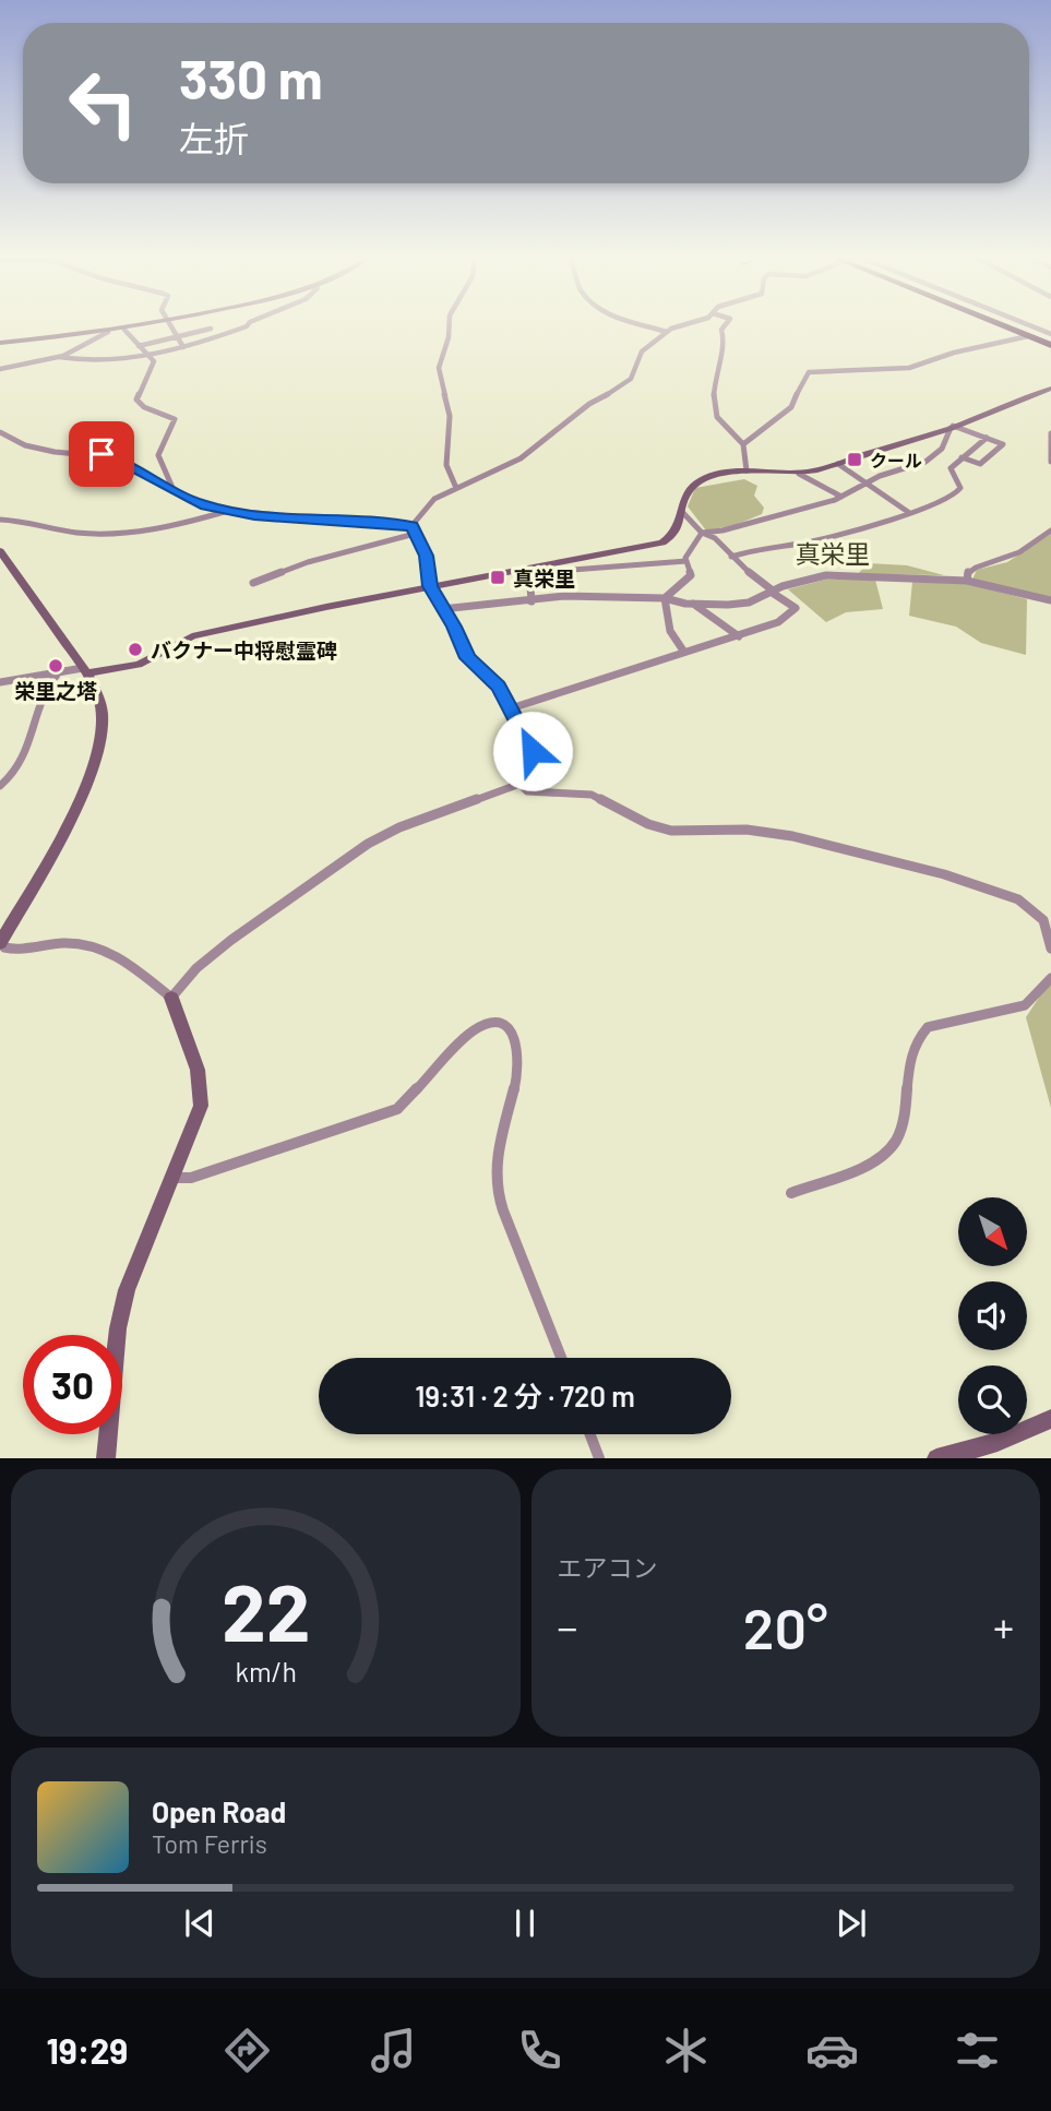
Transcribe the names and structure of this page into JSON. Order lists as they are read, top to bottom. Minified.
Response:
{"districts":["真栄里"],"places":{"transit":["クール","真栄里"],"other":["バクナー中将慰霊碑","栄里之塔"]},"north":"bottom right","page":{"turn":["330 m","左折"],"limit":"30","trip":"19:31 · 2 分 · 720 m","tile":"エアコン","heat":["−","20°","+"],"song":["Open Road","Tom Ferris"],"tabs":"19:29","gauge":["22","km/h"]}}
